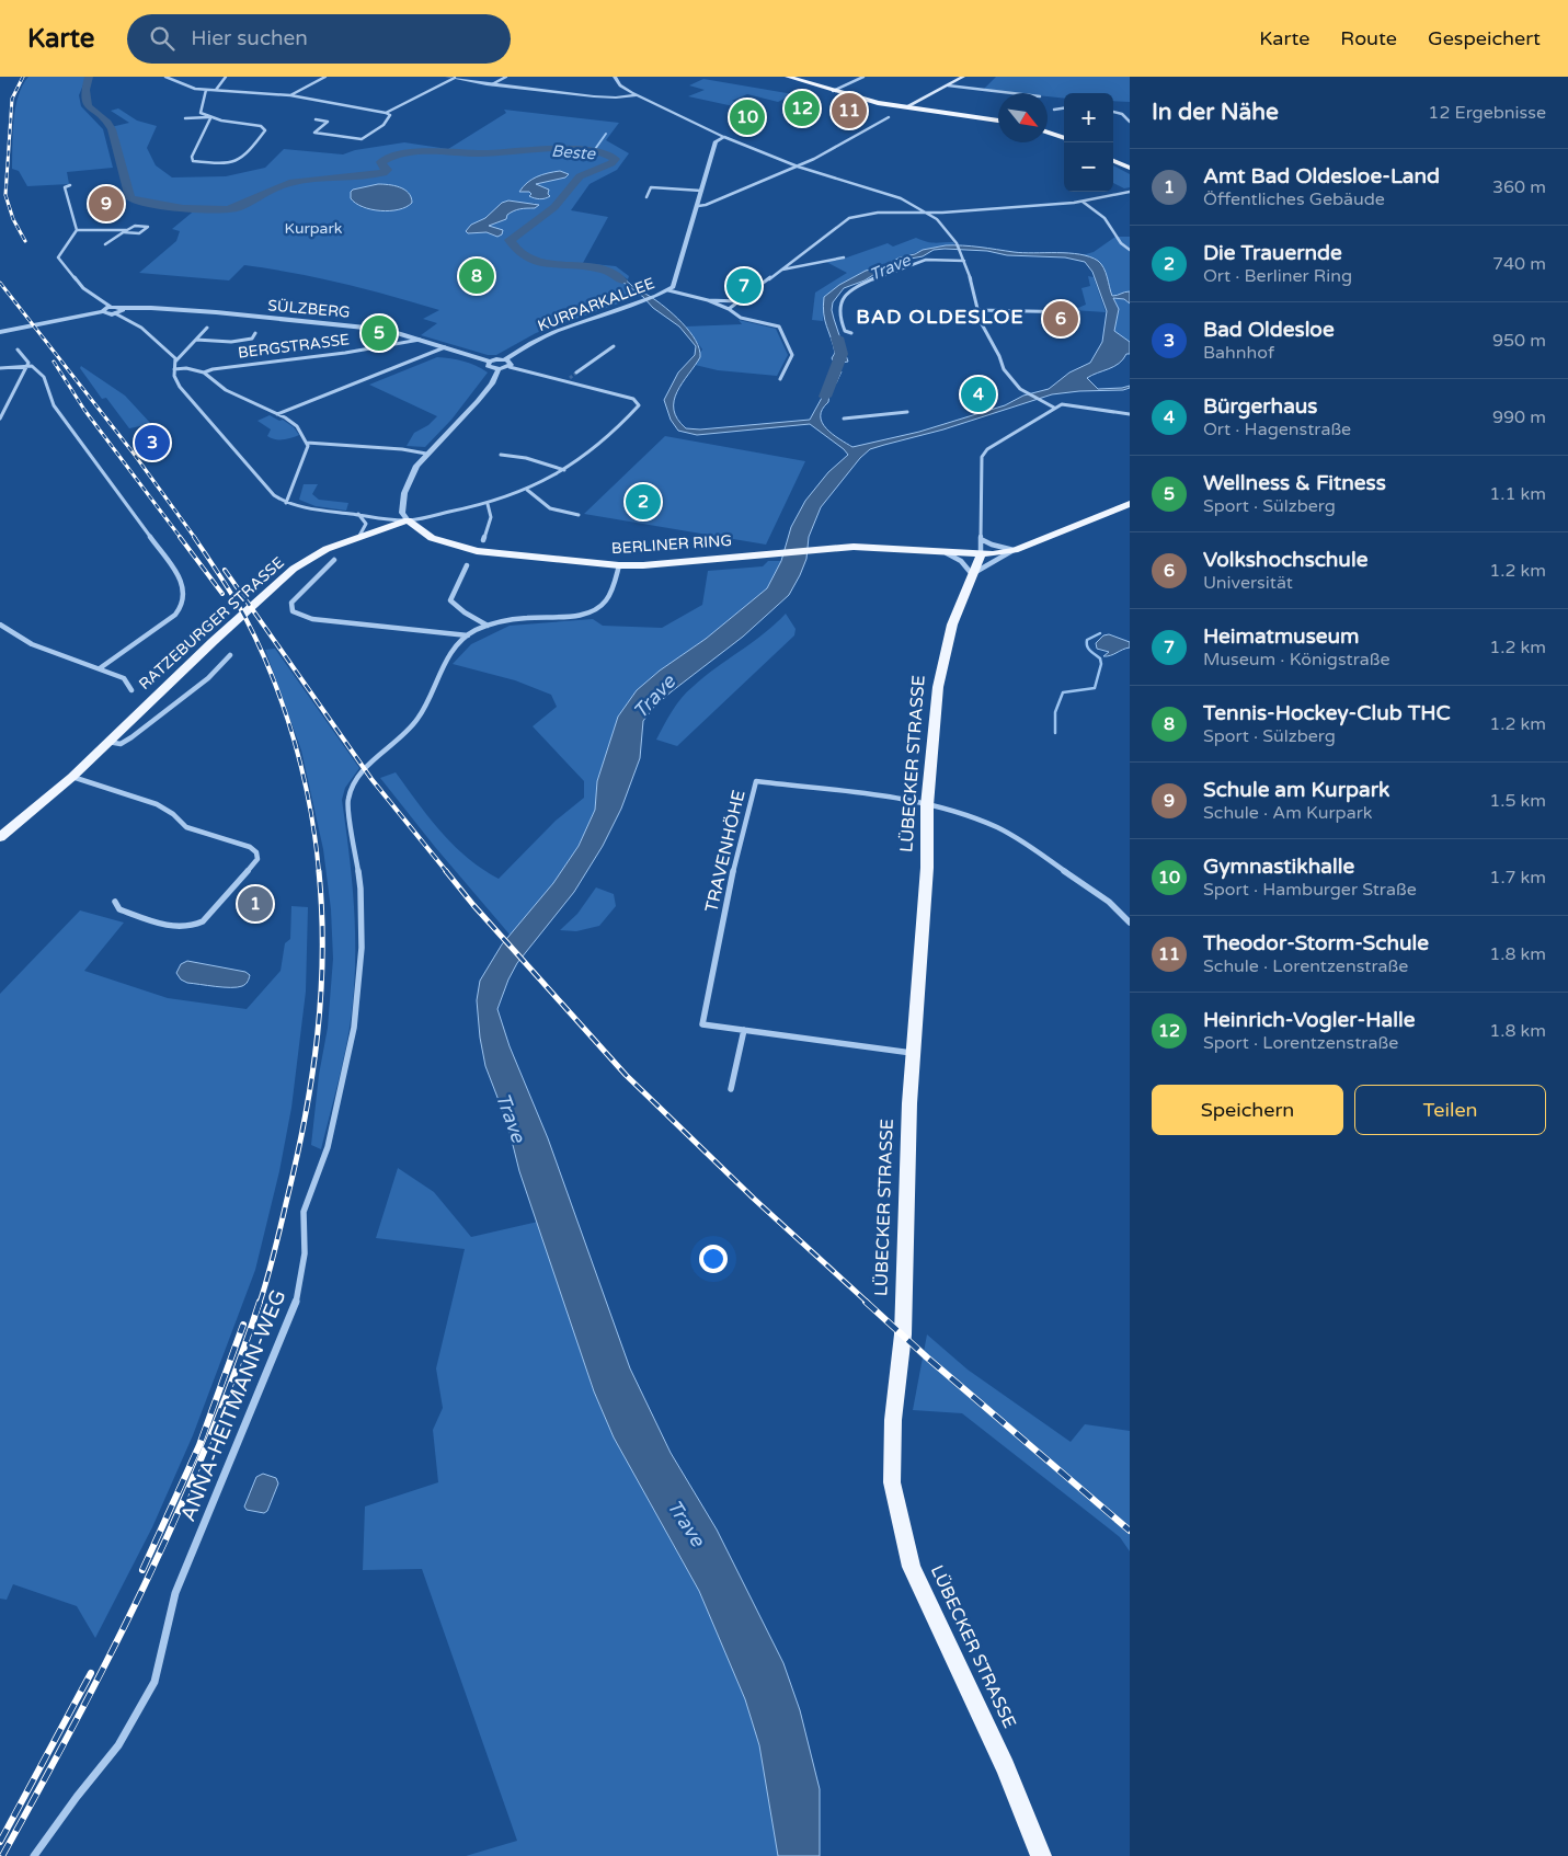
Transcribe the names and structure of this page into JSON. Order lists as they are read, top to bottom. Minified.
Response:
{"streets":{"main road":["BERLINER RING","RATZEBURGER STRASSE","LÜBECKER STRASSE"],"street":["KURPARKALLEE","SÜLZBERG","BERGSTRASSE","TRAVENHÖHE","ANNA-HEITMANN-WEG"]},"crossings":[["SÜLZBERG","BERGSTRASSE"],["BERLINER RING","RATZEBURGER STRASSE"],["BERLINER RING","LÜBECKER STRASSE"],["LÜBECKER STRASSE","TRAVENHÖHE"]],"districts":["BAD OLDESLOE"],"water":["Beste","Trave"],"parks":["Kurpark"],"north":"bottom right","page":{"header":"Karte","search":"Hier suchen","nav":["Karte","Route","Gespeichert"],"heading":["In der Nähe","12 Ergebnisse"],"pins":["12","11","10","9","8","7","6","5","4","3","2","1"],"map_buttons":["+","−"],"list":[{"mark":"1","name":"Amt Bad Oldesloe-Land","note":"Öffentliches Gebäude","value":"360 m"},{"mark":"2","name":"Die Trauernde","note":"Ort · Berliner Ring","value":"740 m"},{"mark":"3","name":"Bad Oldesloe","note":"Bahnhof","value":"950 m"},{"mark":"4","name":"Bürgerhaus","note":"Ort · Hagenstraße","value":"990 m"},{"mark":"5","name":"Wellness & Fitness","note":"Sport · Sülzberg","value":"1.1 km"},{"mark":"6","name":"Volkshochschule","note":"Universität","value":"1.2 km"},{"mark":"7","name":"Heimatmuseum","note":"Museum · Königstraße","value":"1.2 km"},{"mark":"8","name":"Tennis-Hockey-Club THC","note":"Sport · Sülzberg","value":"1.2 km"},{"mark":"9","name":"Schule am Kurpark","note":"Schule · Am Kurpark","value":"1.5 km"},{"mark":"10","name":"Gymnastikhalle","note":"Sport · Hamburger Straße","value":"1.7 km"},{"mark":"11","name":"Theodor-Storm-Schule","note":"Schule · Lorentzenstraße","value":"1.8 km"},{"mark":"12","name":"Heinrich-Vogler-Halle","note":"Sport · Lorentzenstraße","value":"1.8 km"}],"buttons":["Speichern","Teilen"]}}
